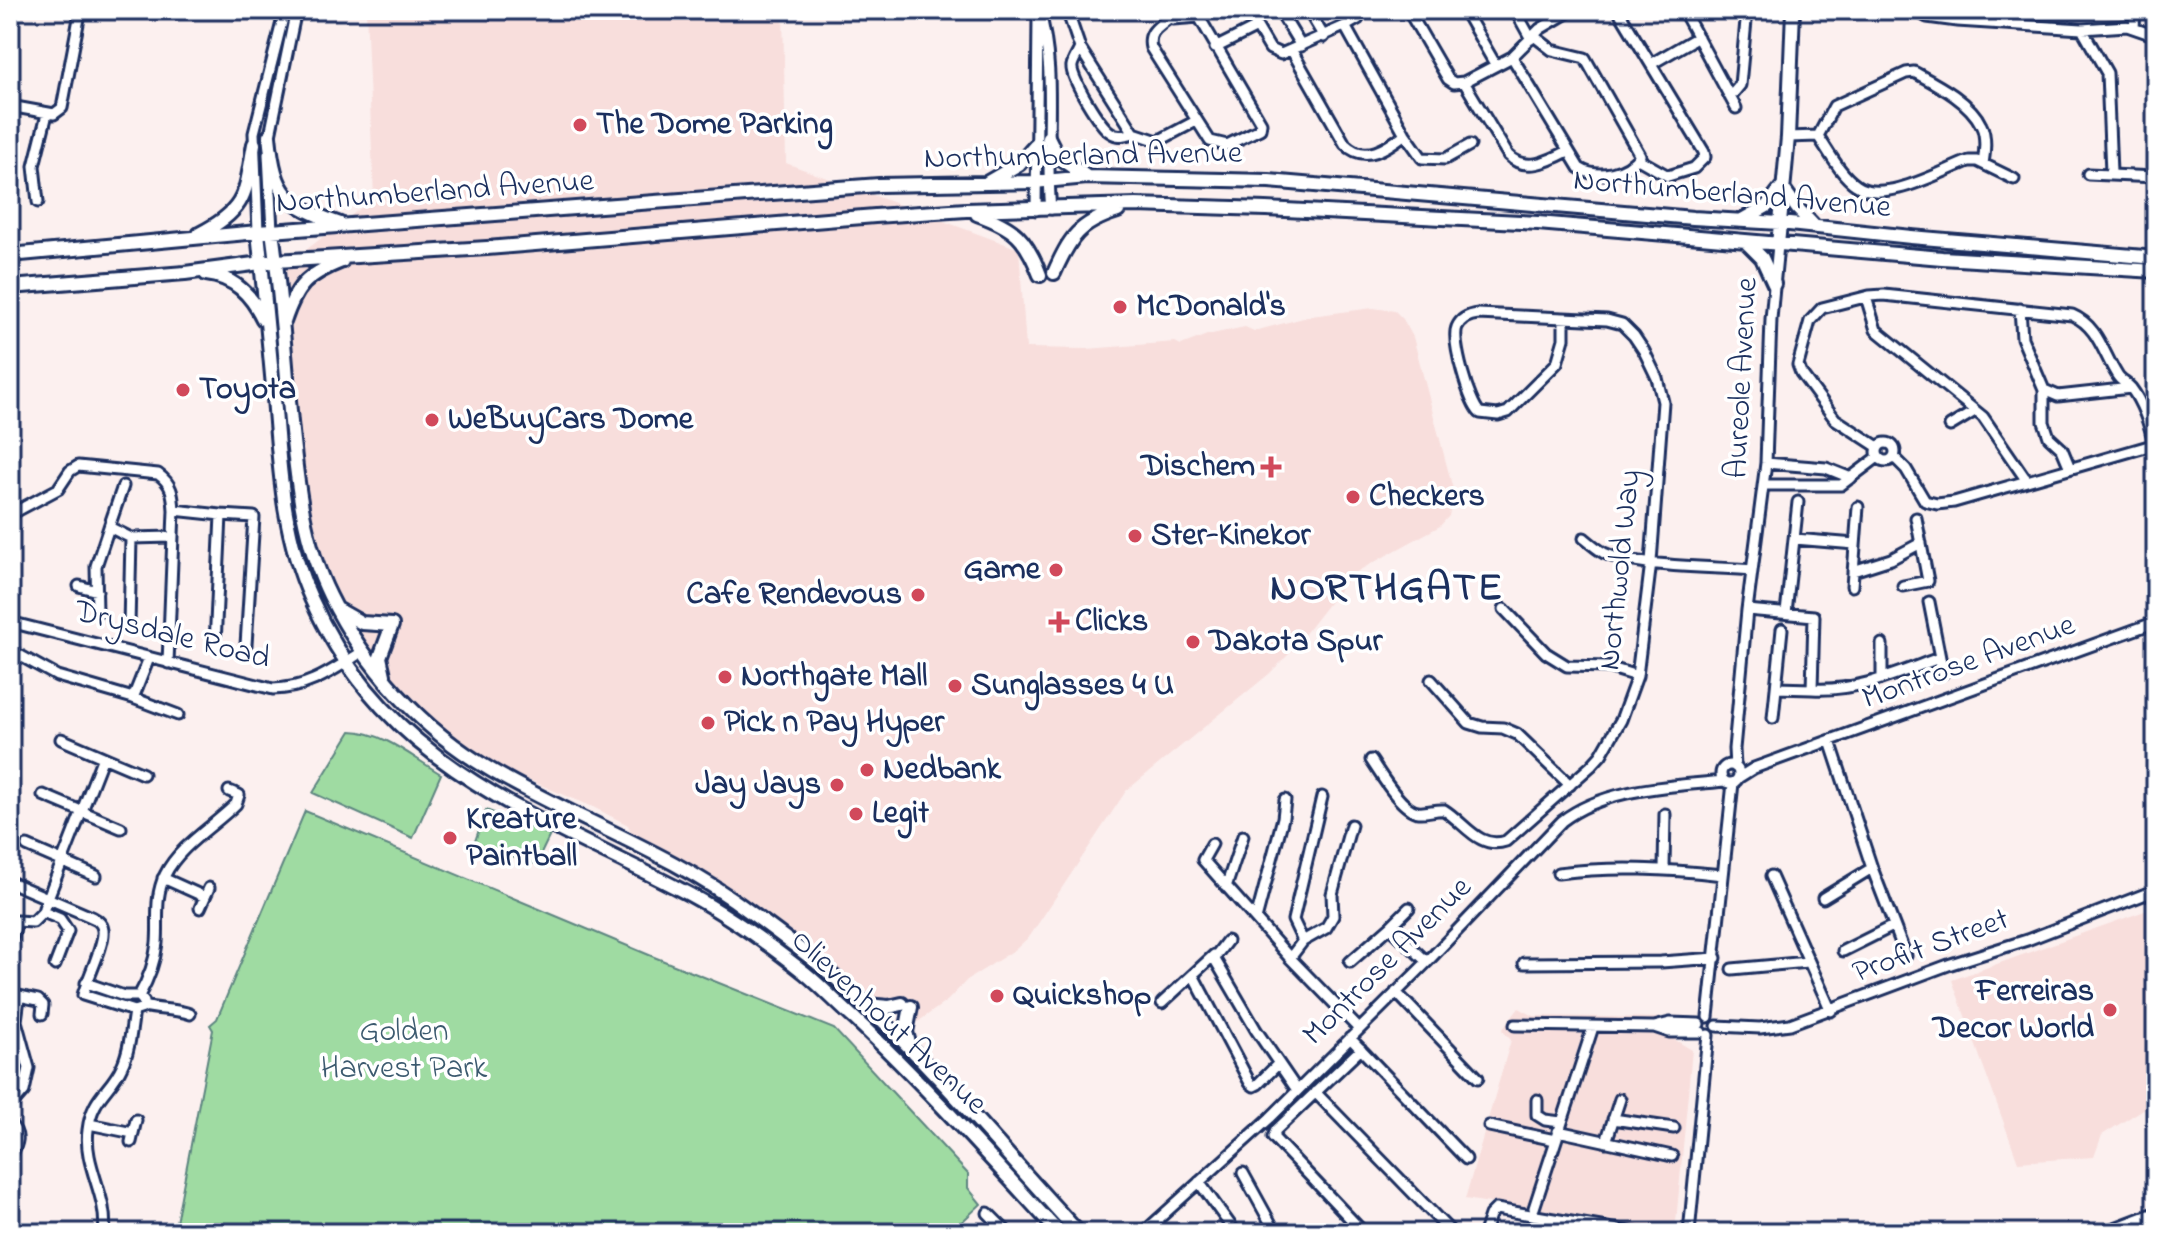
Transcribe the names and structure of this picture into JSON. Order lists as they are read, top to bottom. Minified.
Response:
{"streets":{"main road":["Northumberland Avenue","Aureole Avenue","Olievenhout Avenue"],"street":["Northwold Way","Drysdale Road","Montrose Avenue","Profit Street"]},"crossings":[["Northumberland Avenue","Aureole Avenue"],["Northumberland Avenue","Olievenhout Avenue"],["Aureole Avenue","Montrose Avenue"],["Aureole Avenue","Profit Street"],["Drysdale Road","Olievenhout Avenue"]],"districts":["NORTHGATE"],"parks":["Golden Harvest Park"],"places":{"other":["The Dome Parking","McDonald's","Toyota","WeBuyCars Dome","Checkers","Ster-Kinekor","Game","Cafe Rendevous","Dakota Spur","Northgate Mall","Sunglasses 4 U","Pick n Pay Hyper","Nedbank","Jay Jays","Legit","Kreature Paintball","Quickshop","Ferreiras Decor World"],"health":["Dischem","Clicks"]}}
